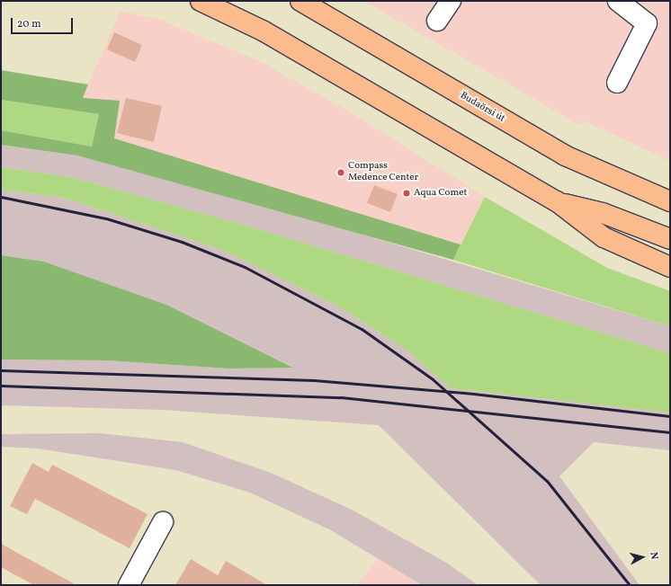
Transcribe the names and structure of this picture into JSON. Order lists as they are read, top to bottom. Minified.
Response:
{"streets":{"main road":["Budaörsi út"]},"places":["Compass Medence Center","Aqua Comet"],"scale_bar":"20 m","north":"right"}
